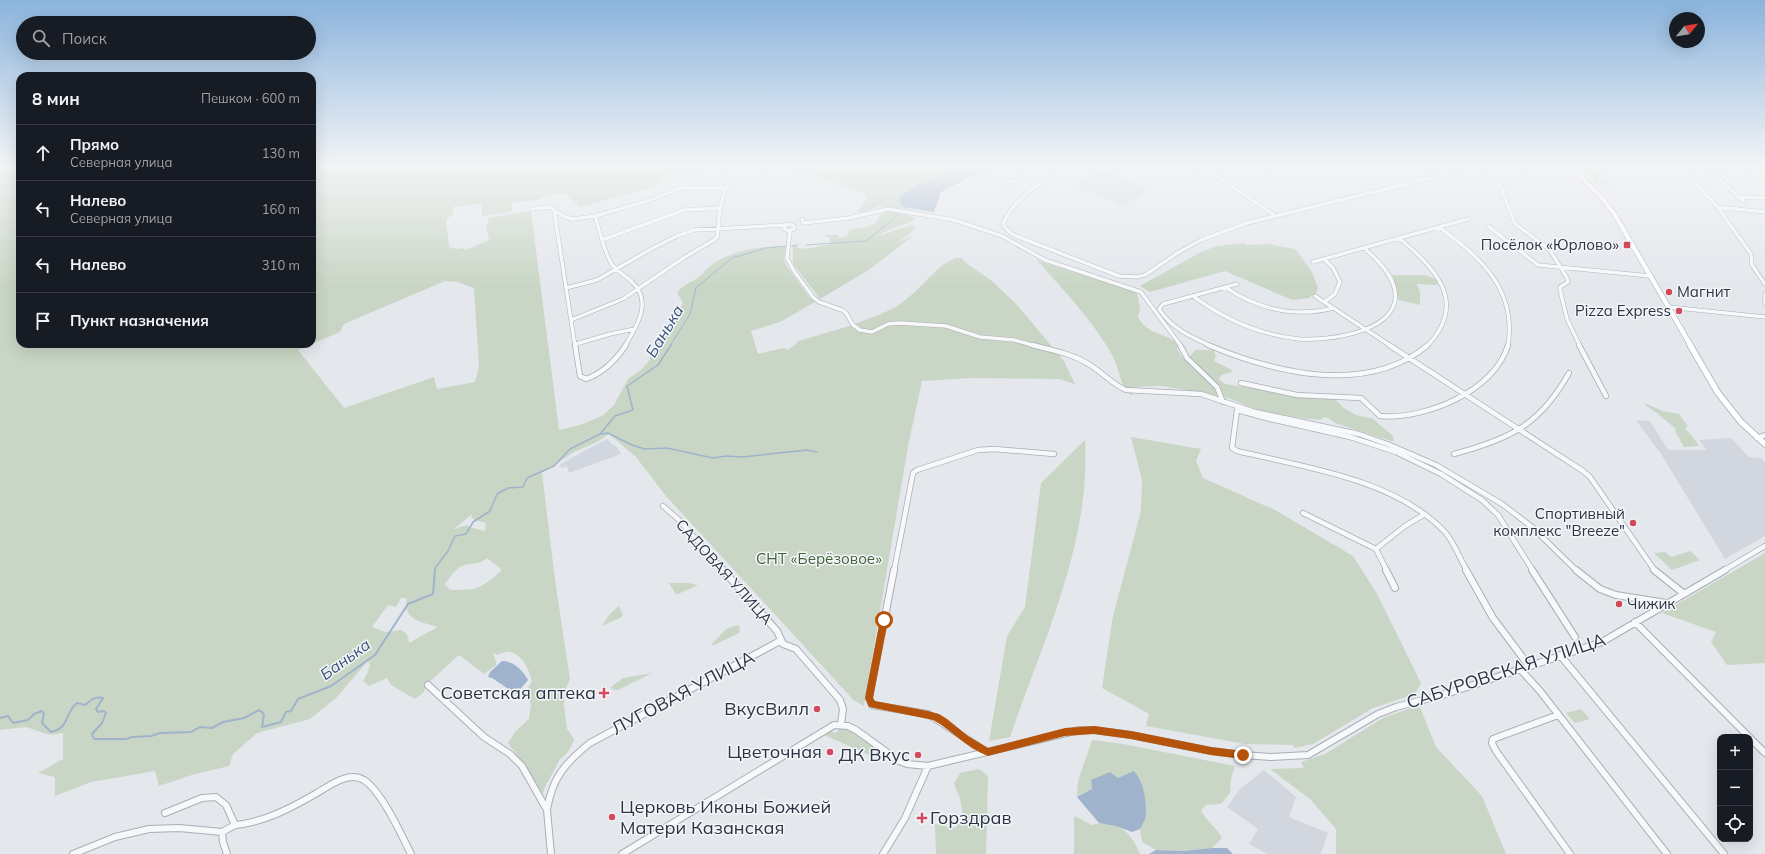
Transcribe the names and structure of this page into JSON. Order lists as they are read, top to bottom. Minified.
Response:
{"streets":{"street":["САДОВАЯ УЛИЦА","САБУРОВСКАЯ УЛИЦА","ЛУГОВАЯ УЛИЦА"]},"crossings":[["САДОВАЯ УЛИЦА","ЛУГОВАЯ УЛИЦА"]],"water":["Банька"],"parks":["СНТ «Берёзовое»"],"places":{"transit":["Посёлок «Юрлово»"],"other":["Магнит","Pizza Express","Спортивный комплекс \"Breeze\"","Чижик","ВкусВилл","Цветочная","ДК Вкус","Церковь Иконы Божией Матери Казанская"],"health":["Советская аптека","Горздрав"]},"north":"top right","page":{"search":"Поиск","heading":["8 мин","Пешком · 600 m"],"list":[["Прямо","Северная улица","130 m"],["Налево","Северная улица","160 m"],["Налево","310 m"],"Пункт назначения"],"map_buttons":["+","−"]}}
